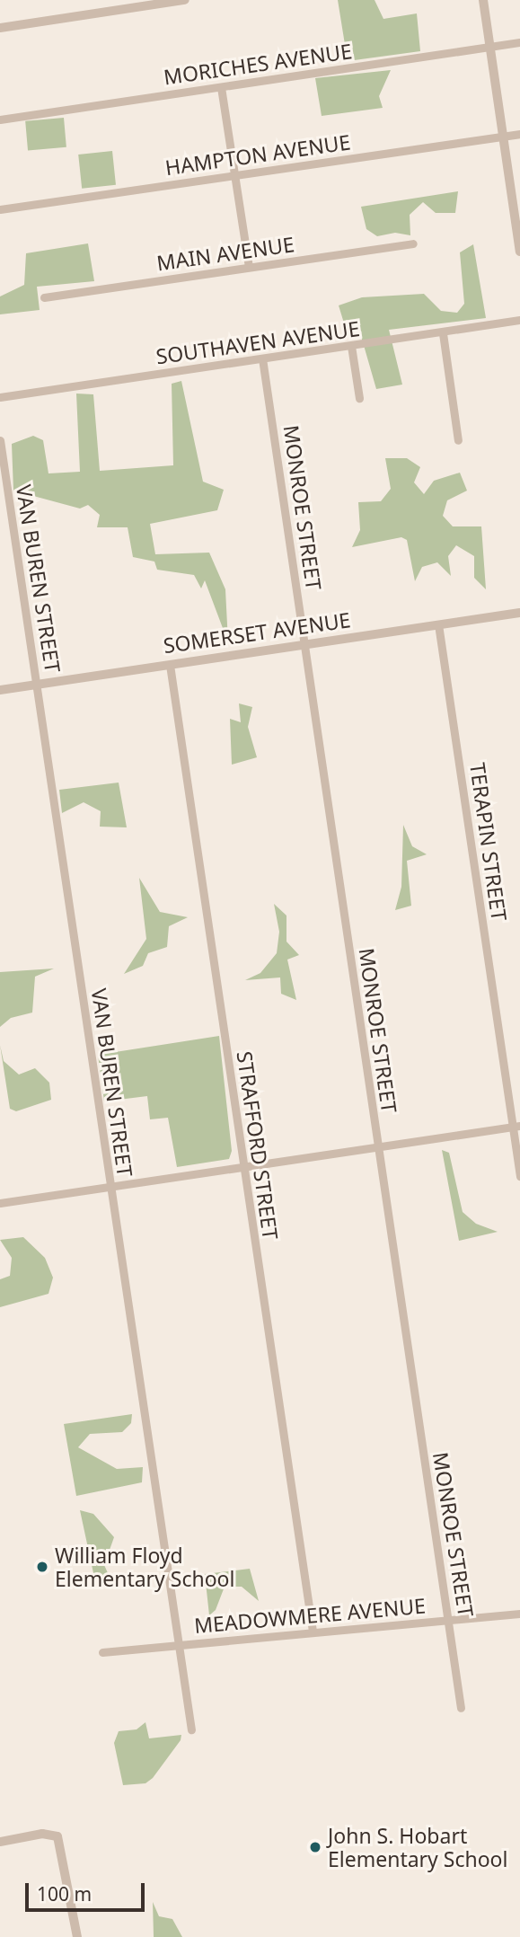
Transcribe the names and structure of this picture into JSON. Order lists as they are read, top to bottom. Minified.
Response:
{"streets":{"street":["MORICHES AVENUE","HAMPTON AVENUE","MAIN AVENUE","SOUTHAVEN AVENUE","MONROE STREET","VAN BUREN STREET","SOMERSET AVENUE","TERAPIN STREET","STRAFFORD STREET","MEADOWMERE AVENUE"]},"crossings":[["SOUTHAVEN AVENUE","MONROE STREET"],["MONROE STREET","SOMERSET AVENUE"],["MONROE STREET","MEADOWMERE AVENUE"],["VAN BUREN STREET","SOMERSET AVENUE"],["VAN BUREN STREET","MEADOWMERE AVENUE"],["SOMERSET AVENUE","TERAPIN STREET"],["SOMERSET AVENUE","STRAFFORD STREET"],["STRAFFORD STREET","MEADOWMERE AVENUE"]],"places":["William Floyd Elementary School","John S. Hobart Elementary School"],"scale_bar":"100 m"}
